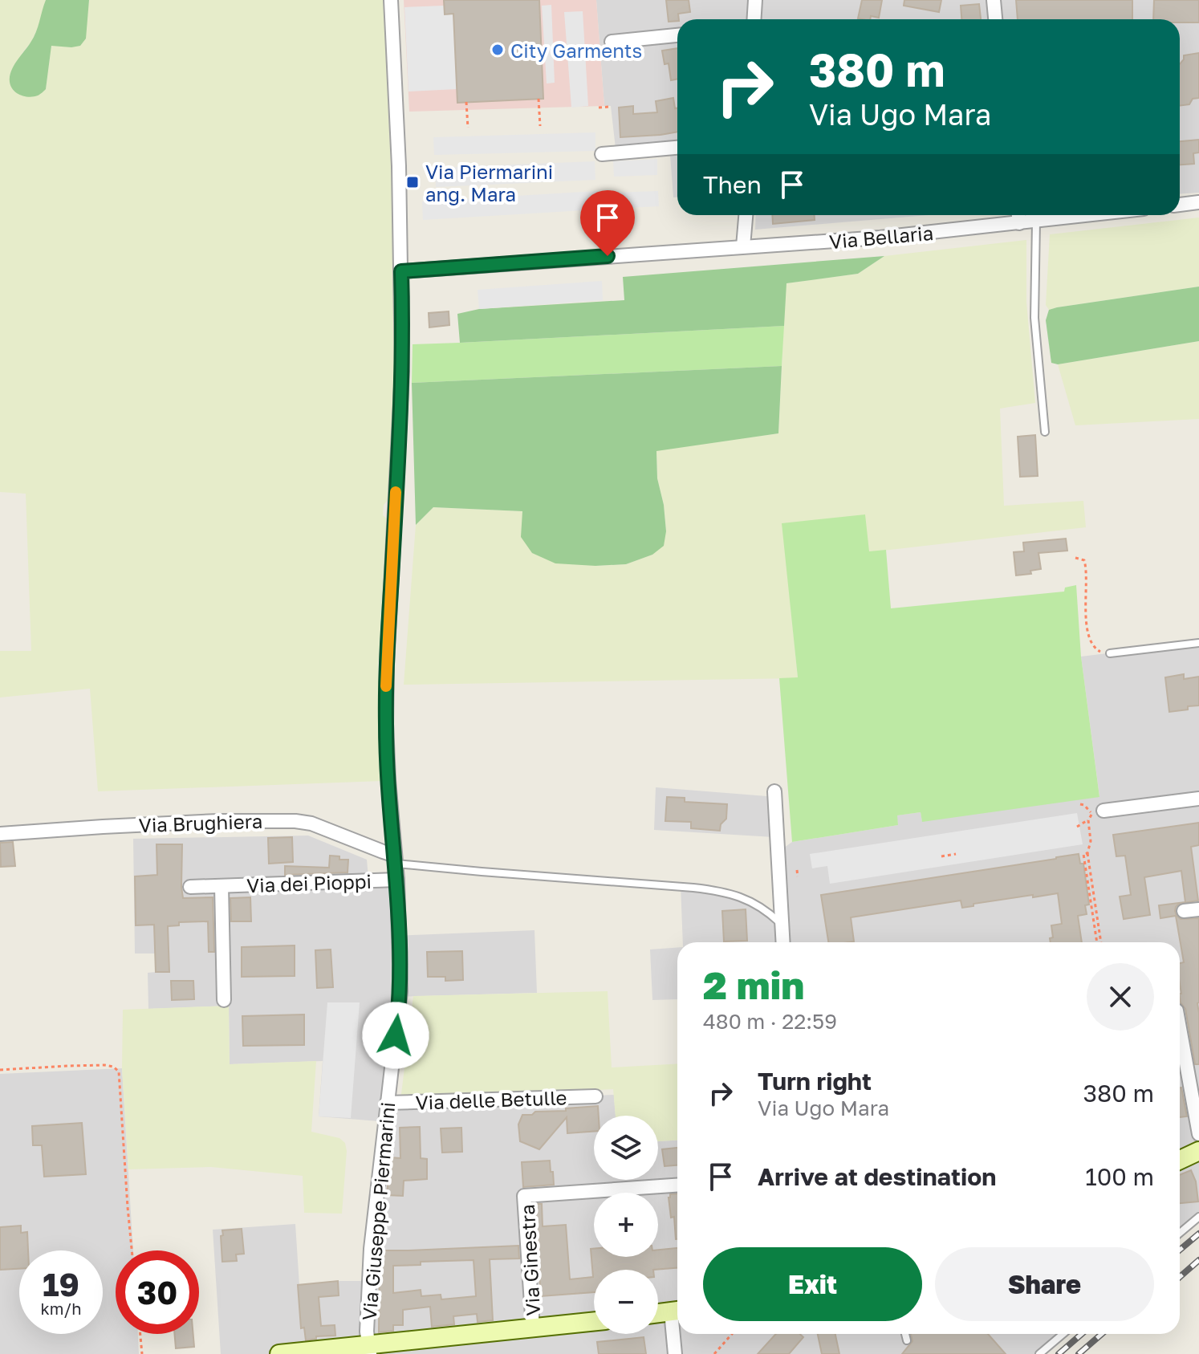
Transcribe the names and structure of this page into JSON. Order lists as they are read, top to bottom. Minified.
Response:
{"streets":{"street":["Via Bellaria","Via Brughiera","Via dei Pioppi","Via delle Betulle","Via Giuseppe Piermarini","Via Ginestra"]},"crossings":[["Via Bellaria","Via Giuseppe Piermarini"],["Via Brughiera","Via Giuseppe Piermarini"],["Via dei Pioppi","Via Giuseppe Piermarini"],["Via delle Betulle","Via Giuseppe Piermarini"]],"places":{"other":["City Garments"],"transit":["Via Piermarini ang. Mara"]},"page":{"turn":["380 m","Via Ugo Mara"],"then":"Then","heading":["2 min","480 m · 22:59"],"list":[{"name":"Turn right","note":"Via Ugo Mara","value":"380 m"},{"name":"Arrive at destination","value":"100 m"}],"map_buttons":["+","−"],"buttons":["Exit","Share"],"speed":"19 km/h","limit":"30"}}
